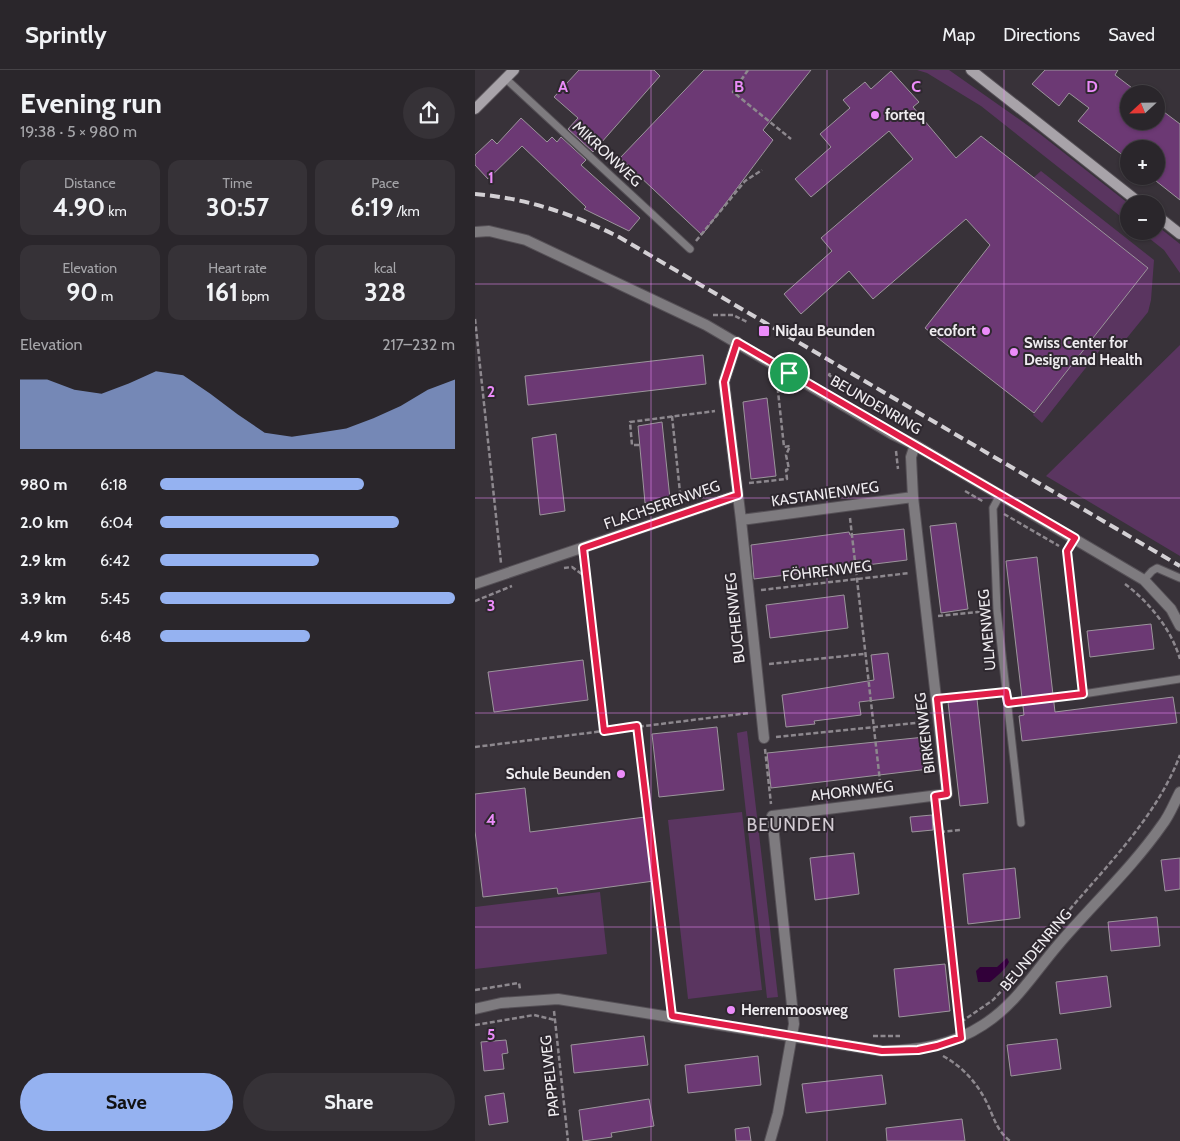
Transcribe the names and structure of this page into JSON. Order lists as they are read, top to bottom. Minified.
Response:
{"streets":{"street":["BEUNDENRING","KASTANIENWEG","FLACHSERENWEG","BUCHENWEG","BIRKENWEG","AHORNWEG"],"lane":["MIKRONWEG","ULMENWEG"],"path":["FÖHRENWEG","PAPPELWEG"]},"crossings":[["BEUNDENRING","FLACHSERENWEG"],["BEUNDENRING","ULMENWEG"],["BEUNDENRING","BIRKENWEG"],["KASTANIENWEG","BUCHENWEG"],["KASTANIENWEG","BIRKENWEG"],["FLACHSERENWEG","BUCHENWEG"],["FÖHRENWEG","BUCHENWEG"],["BIRKENWEG","AHORNWEG"]],"districts":["BEUNDEN"],"places":{"other":["forteq","ecofort","Swiss Center for Design and Health","Schule Beunden","Herrenmoosweg"],"transit":["Nidau Beunden"]},"north":"left","page":{"header":"Sprintly","nav":["Map","Directions","Saved"],"heading":["Evening run","19:38 · 5 × 980 m"],"map_buttons":["+","−"],"stats":[["Distance","4.90 km"],["Time","30:57"],["Pace","6:19 /km"],["Elevation","90 m"],["Heart rate","161 bpm"],["kcal","328"]],"chart":["Elevation","217–232 m"],"list":[{"name":"980 m","note":"6:18"},{"name":"2.0 km","note":"6:04"},{"name":"2.9 km","note":"6:42"},{"name":"3.9 km","note":"5:45"},{"name":"4.9 km","note":"6:48"}],"buttons":["Save","Share"]},"grid":{"columns":["A","B","C","D"],"rows":["1","2","3","4","5"]}}
